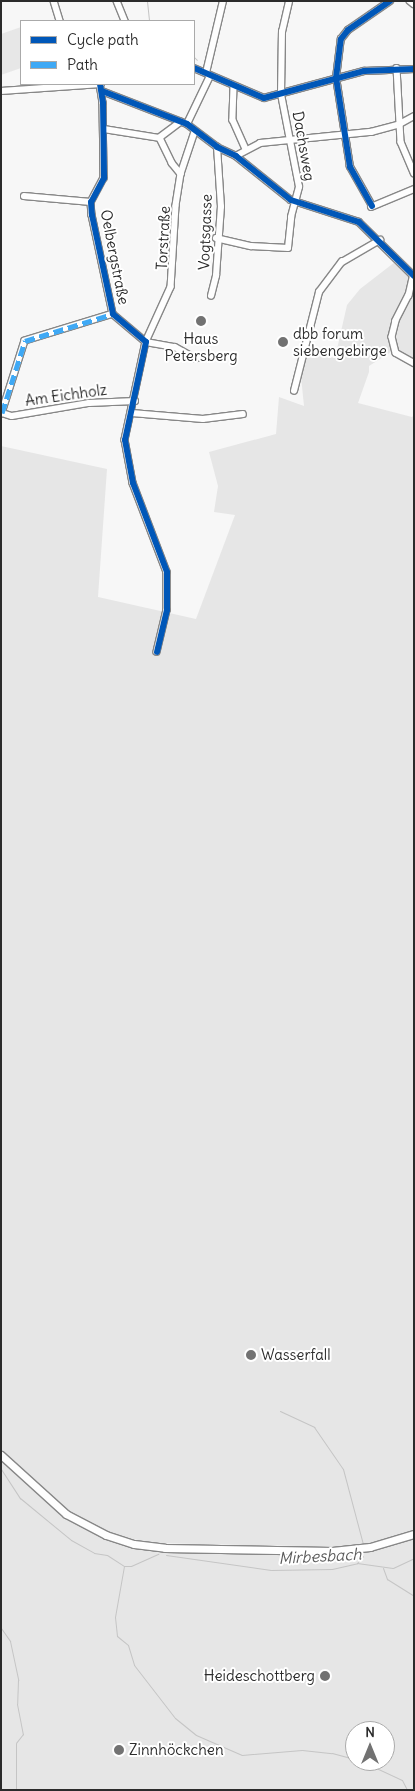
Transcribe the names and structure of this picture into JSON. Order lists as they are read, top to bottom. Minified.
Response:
{"streets":{"street":["Dachsweg","Vogtsgasse","Torstraße","Oelbergstraße","Am Eichholz"]},"crossings":[["Dachsweg","Vogtsgasse"],["Torstraße","Oelbergstraße"]],"water":["Mirbesbach"],"places":["Haus Petersberg","dbb forum siebengebirge","Wasserfall","Heideschottberg","Zinnhöckchen"],"legend":["Cycle path","Path"],"north":"top"}
